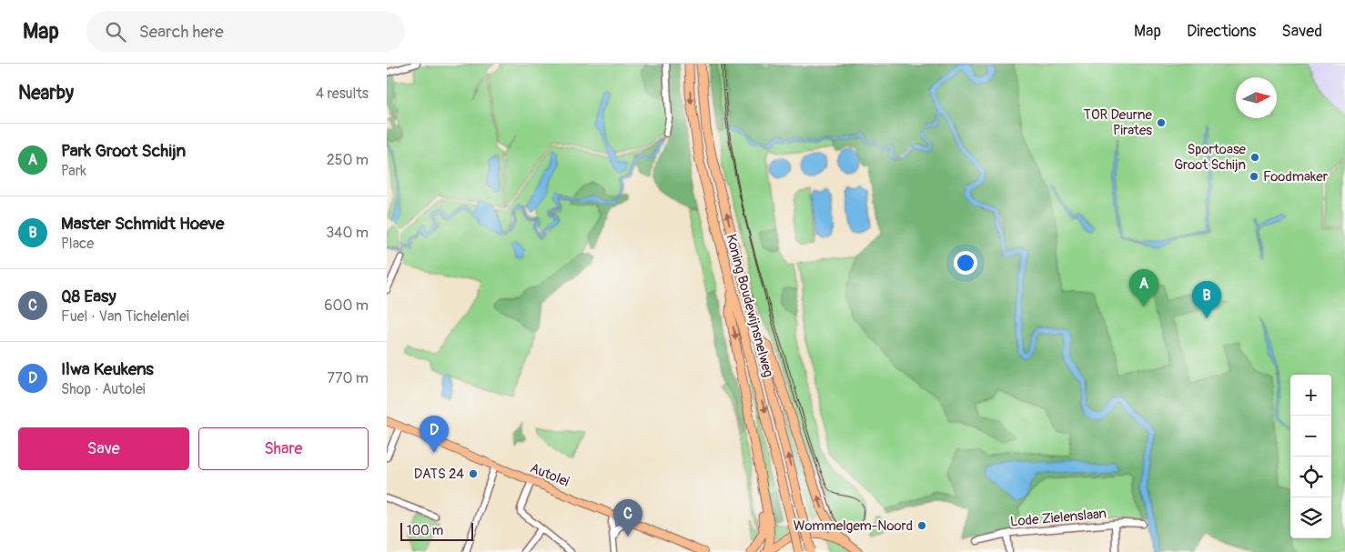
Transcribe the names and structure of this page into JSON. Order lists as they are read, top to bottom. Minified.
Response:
{"streets":{"highway":["Koning Boudewijnsnelweg"],"main road":["Autolei"],"street":["Lode Zielenslaan"]},"places":["TOR Deurne Pirates","Sportoase Groot Schijn","Foodmaker","DATS 24","Wommelgem-Noord"],"scale_bar":"100 m","north":"right","page":{"header":"Map","search":"Search here","nav":["Map","Directions","Saved"],"heading":["Nearby","4 results"],"list":[{"mark":"A","name":"Park Groot Schijn","note":"Park","value":"250 m"},{"mark":"B","name":"Master Schmidt Hoeve","note":"Place","value":"340 m"},{"mark":"C","name":"Q8 Easy","note":"Fuel · Van Tichelenlei","value":"600 m"},{"mark":"D","name":"Ilwa Keukens","note":"Shop · Autolei","value":"770 m"}],"pins":["A","B","D","C"],"map_buttons":["+","−"],"buttons":["Save","Share"],"scale":"100 m"}}
